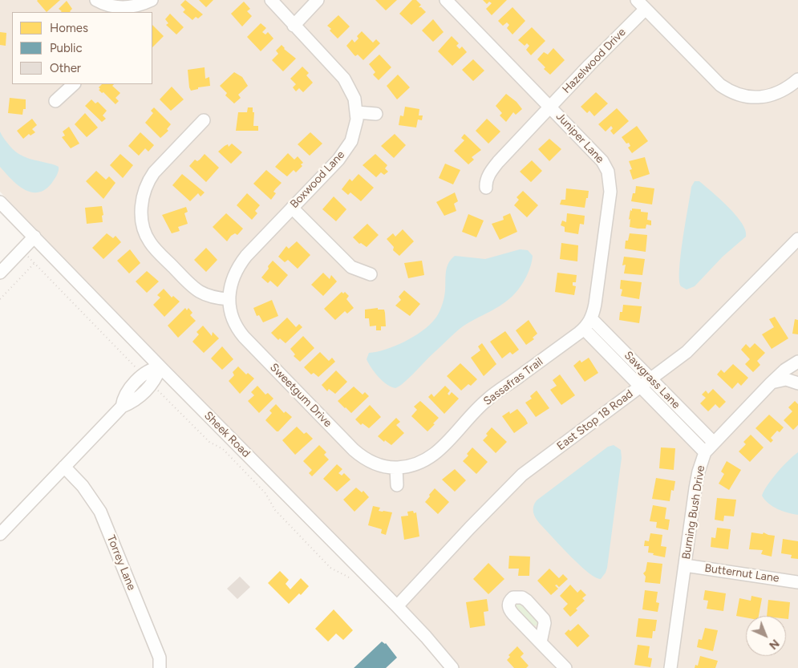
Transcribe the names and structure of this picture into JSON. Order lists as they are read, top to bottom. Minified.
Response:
{"streets":{"street":["Hazelwood Drive","Juniper Lane","Boxwood Lane","Sawgrass Lane","Sassafras Trail","Sweetgum Drive","East Stop 18 Road","Sheek Road","Burning Bush Drive","Torrey Lane","Butternut Lane"]},"crossings":[["Hazelwood Drive","Juniper Lane"],["Juniper Lane","Sawgrass Lane"],["Juniper Lane","Sassafras Trail"],["Boxwood Lane","Sweetgum Drive"],["Sawgrass Lane","Sassafras Trail"],["Sawgrass Lane","East Stop 18 Road"],["Sawgrass Lane","Burning Bush Drive"],["Sassafras Trail","Sweetgum Drive"],["East Stop 18 Road","Sheek Road"],["Burning Bush Drive","Butternut Lane"]],"legend":["Homes","Public","Other"],"north":"bottom right"}
